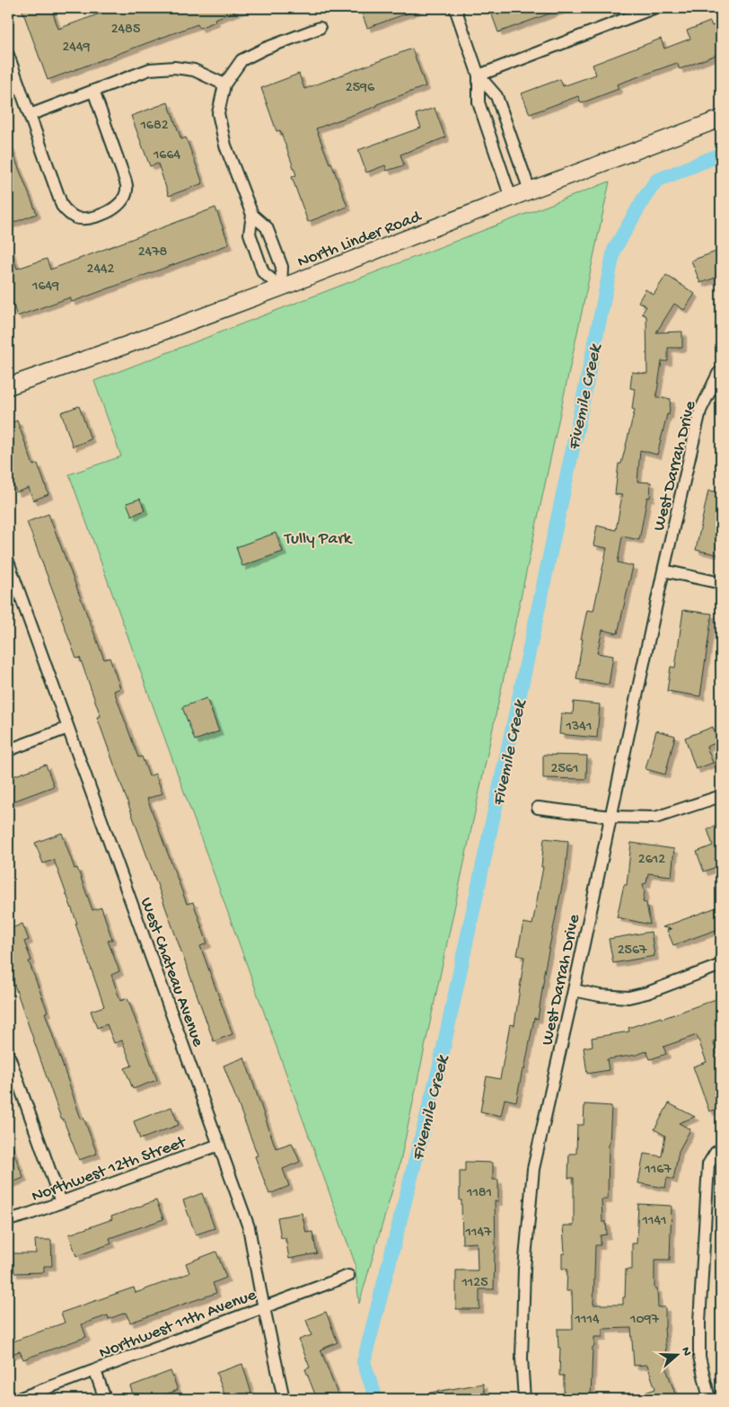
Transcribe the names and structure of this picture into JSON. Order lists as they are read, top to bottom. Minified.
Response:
{"streets":{"main road":["North Linder Road"],"street":["West Darrah Drive","West Chateau Avenue","Northwest 12th Street","Northwest 11th Avenue"]},"crossings":[["West Chateau Avenue","Northwest 12th Street"],["West Chateau Avenue","Northwest 11th Avenue"]],"water":["Fivemile Creek"],"parks":["Tully Park"],"house_numbers":["2485","2449","2596","1682","1664","2478","2442","1649","1341","2561","2612","2567","1167","1181","1141","1147","1125","1114","1097"],"north":"right"}
